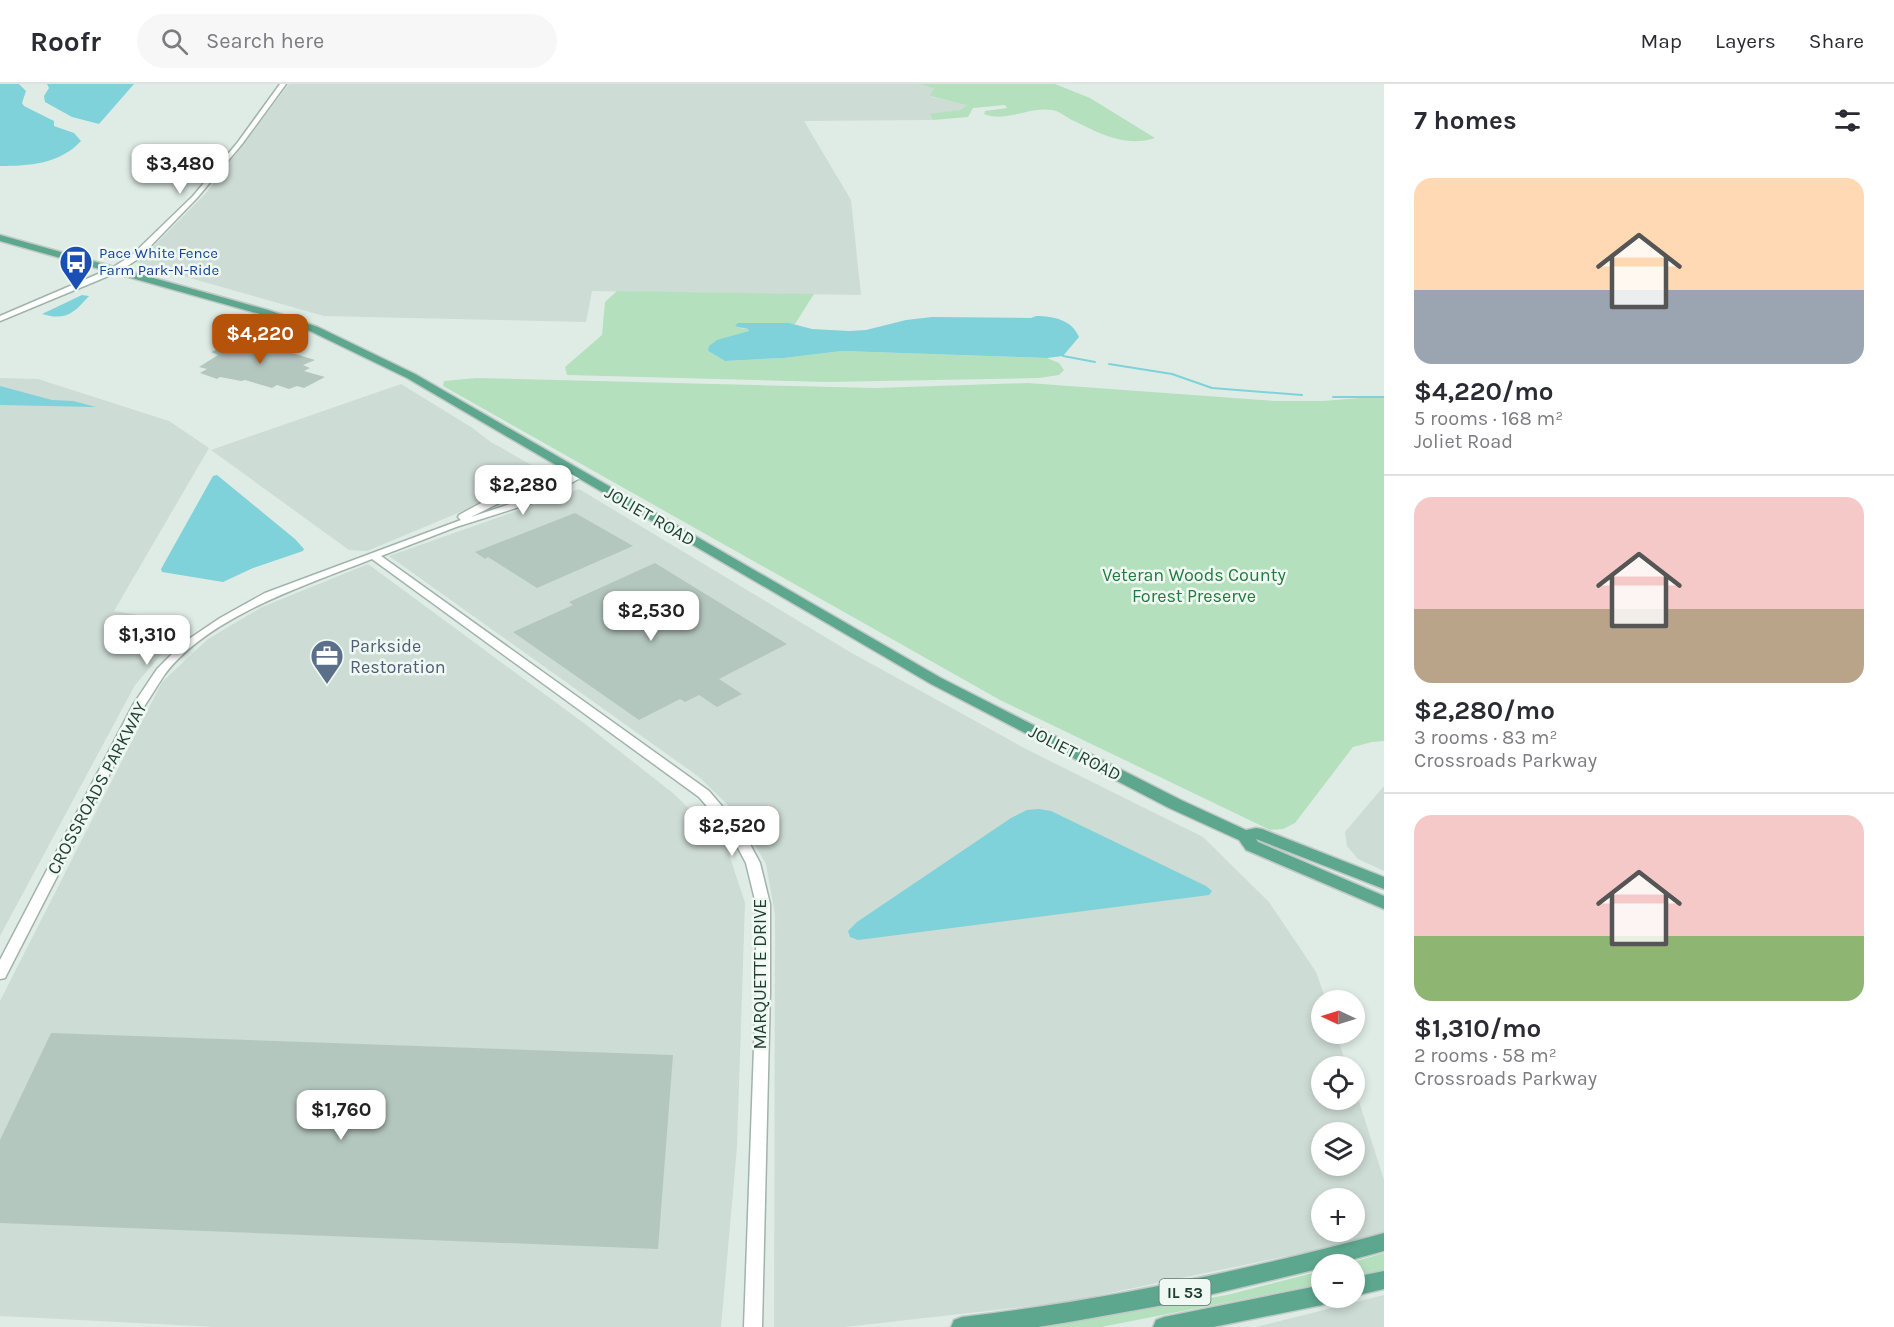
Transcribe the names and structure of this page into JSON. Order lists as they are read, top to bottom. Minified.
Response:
{"streets":{"main road":["JOLIET ROAD","IL 53"],"street":["CROSSROADS PARKWAY","MARQUETTE DRIVE"]},"crossings":[["JOLIET ROAD","CROSSROADS PARKWAY"],["CROSSROADS PARKWAY","MARQUETTE DRIVE"]],"parks":["Veteran Woods County Forest Preserve"],"places":{"bus stop":["Pace White Fence Farm Park-N-Ride"],"office":["Parkside Restoration"]},"north":"left","page":{"header":"Roofr","search":"Search here","nav":["Map","Layers","Share"],"heading":"7 homes","price":["$3,480","$4,220","$2,280","$2,530","$1,310","$2,520","$1,760"],"list":[{"name":"$4,220/mo","note":"5 rooms · 168 m² · Joliet Road"},{"name":"$2,280/mo","note":"3 rooms · 83 m² · Crossroads Parkway"},{"name":"$1,310/mo","note":"2 rooms · 58 m² · Crossroads Parkway"}],"map_buttons":["+","−"]}}
